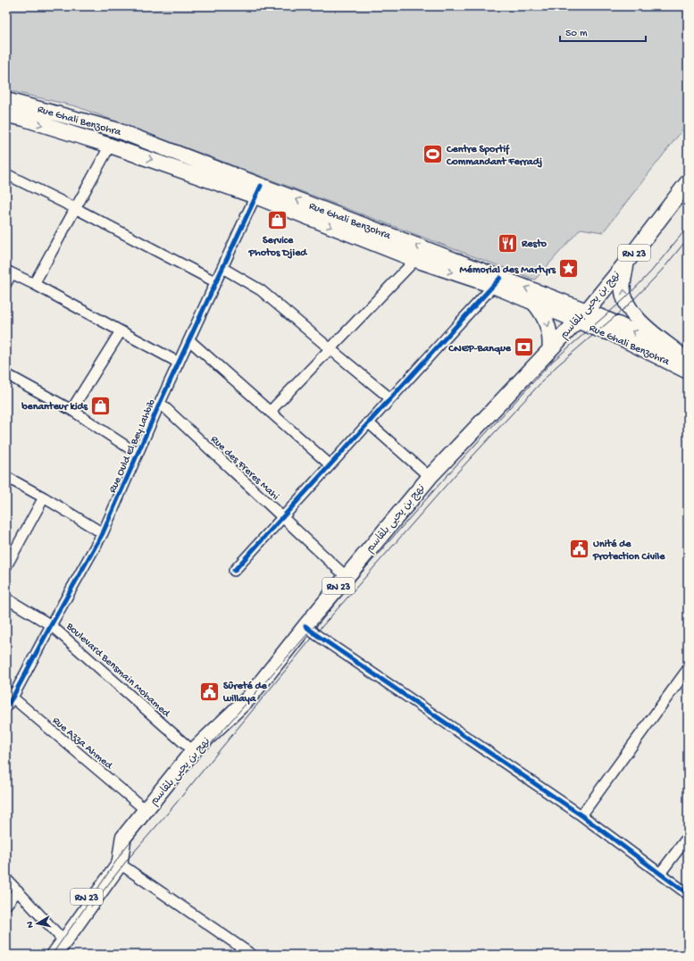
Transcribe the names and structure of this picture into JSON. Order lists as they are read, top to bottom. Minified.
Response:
{"streets":{"main road":["Rue Ghali Benzohra","RN 23","نهج بن يحيى بلقاسم"],"street":["Rue Ould El Bey Lahbib","Rue des Freres Mahi","Boulevard Bensmain Mohamed","Rue Azza Ahmed"]},"crossings":[["Rue Ghali Benzohra","نهج بن يحيى بلقاسم"],["Rue Ghali Benzohra","Rue Ould El Bey Lahbib"],["RN 23","نهج بن يحيى بلقاسم"],["نهج بن يحيى بلقاسم","Rue des Freres Mahi"],["نهج بن يحيى بلقاسم","Boulevard Bensmain Mohamed"],["نهج بن يحيى بلقاسم","Rue Azza Ahmed"],["Rue Ould El Bey Lahbib","Rue des Freres Mahi"],["Rue Ould El Bey Lahbib","Boulevard Bensmain Mohamed"],["Rue Ould El Bey Lahbib","Rue Azza Ahmed"]],"places":{"sports":["Centre Sportif Commandant Ferradj"],"shop":["Service Photos Djied","benanteur kids"],"restaurant":["Resto"],"place":["Mémorial des Martyrs"],"bank":["CNEP-Banque"],"public building":["Unité de Protection Civile","Sûreté de willaya"]},"scale_bar":"50 m","north":"left"}
